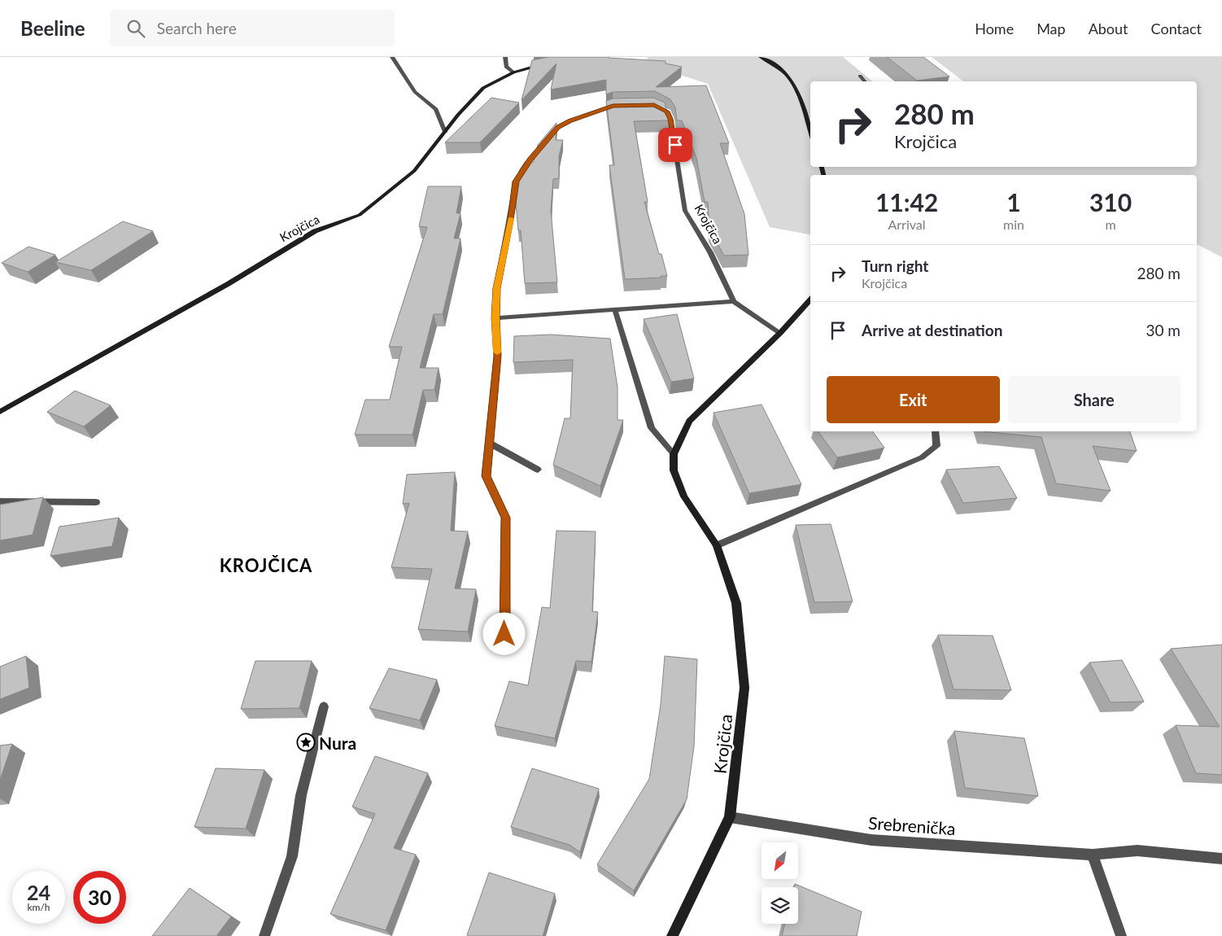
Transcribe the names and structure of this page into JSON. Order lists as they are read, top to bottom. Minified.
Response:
{"streets":{"main road":["Krojčica"],"street":["Srebrenička"]},"crossings":[["Krojčica","Srebrenička"]],"districts":["KROJČICA"],"places":{"place":["Nura"]},"north":"bottom left","page":{"header":"Beeline","search":"Search here","nav":["Home","Map","About","Contact"],"turn":["280 m","Krojčica"],"eta":["11:42","Arrival","1","min","310","m"],"list":[{"name":"Turn right","note":"Krojčica","value":"280 m"},{"name":"Arrive at destination","value":"30 m"}],"buttons":["Exit","Share"],"speed":"24 km/h","limit":"30"}}
